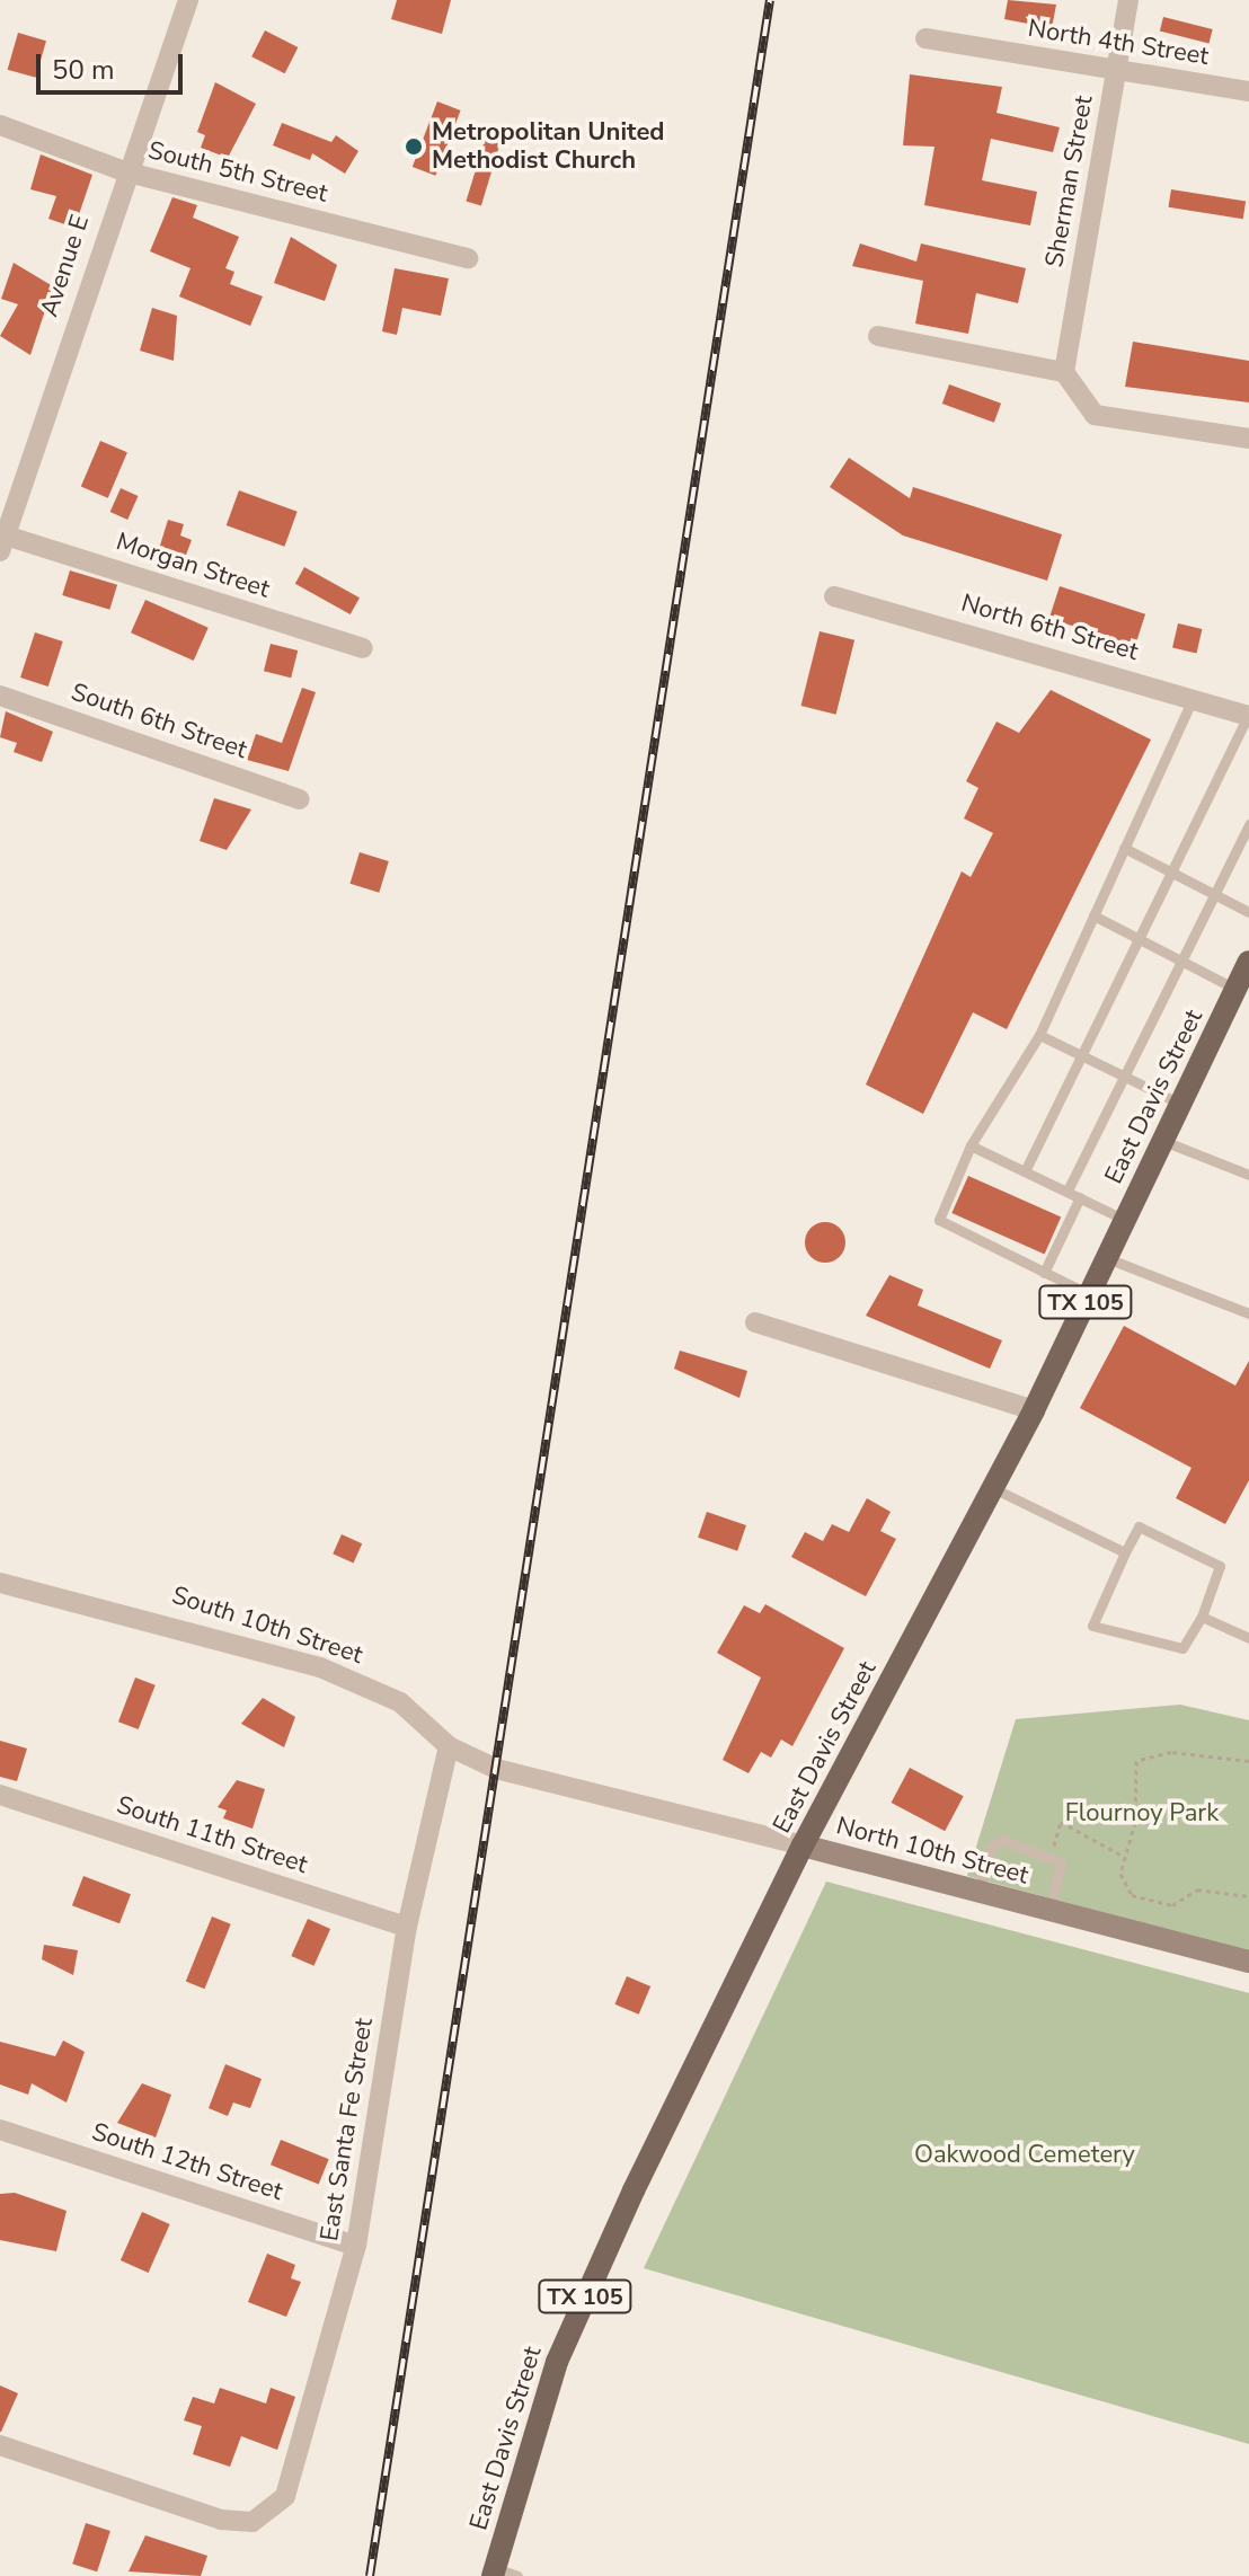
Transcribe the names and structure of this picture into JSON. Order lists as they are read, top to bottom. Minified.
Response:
{"streets":{"main road":["East Davis Street","TX 105"],"street":["North 4th Street","South 5th Street","Sherman Street","Avenue E","Morgan Street","North 6th Street","South 6th Street","South 10th Street","South 11th Street","North 10th Street","East Santa Fe Street","South 12th Street"]},"crossings":[["North 4th Street","Sherman Street"],["South 5th Street","Avenue E"],["Avenue E","Morgan Street"],["East Davis Street","North 10th Street"],["South 10th Street","North 10th Street"],["South 10th Street","East Santa Fe Street"],["South 11th Street","East Santa Fe Street"],["East Santa Fe Street","South 12th Street"]],"parks":["Flournoy Park","Oakwood Cemetery"],"places":["Metropolitan United Methodist Church"],"scale_bar":"50 m"}
